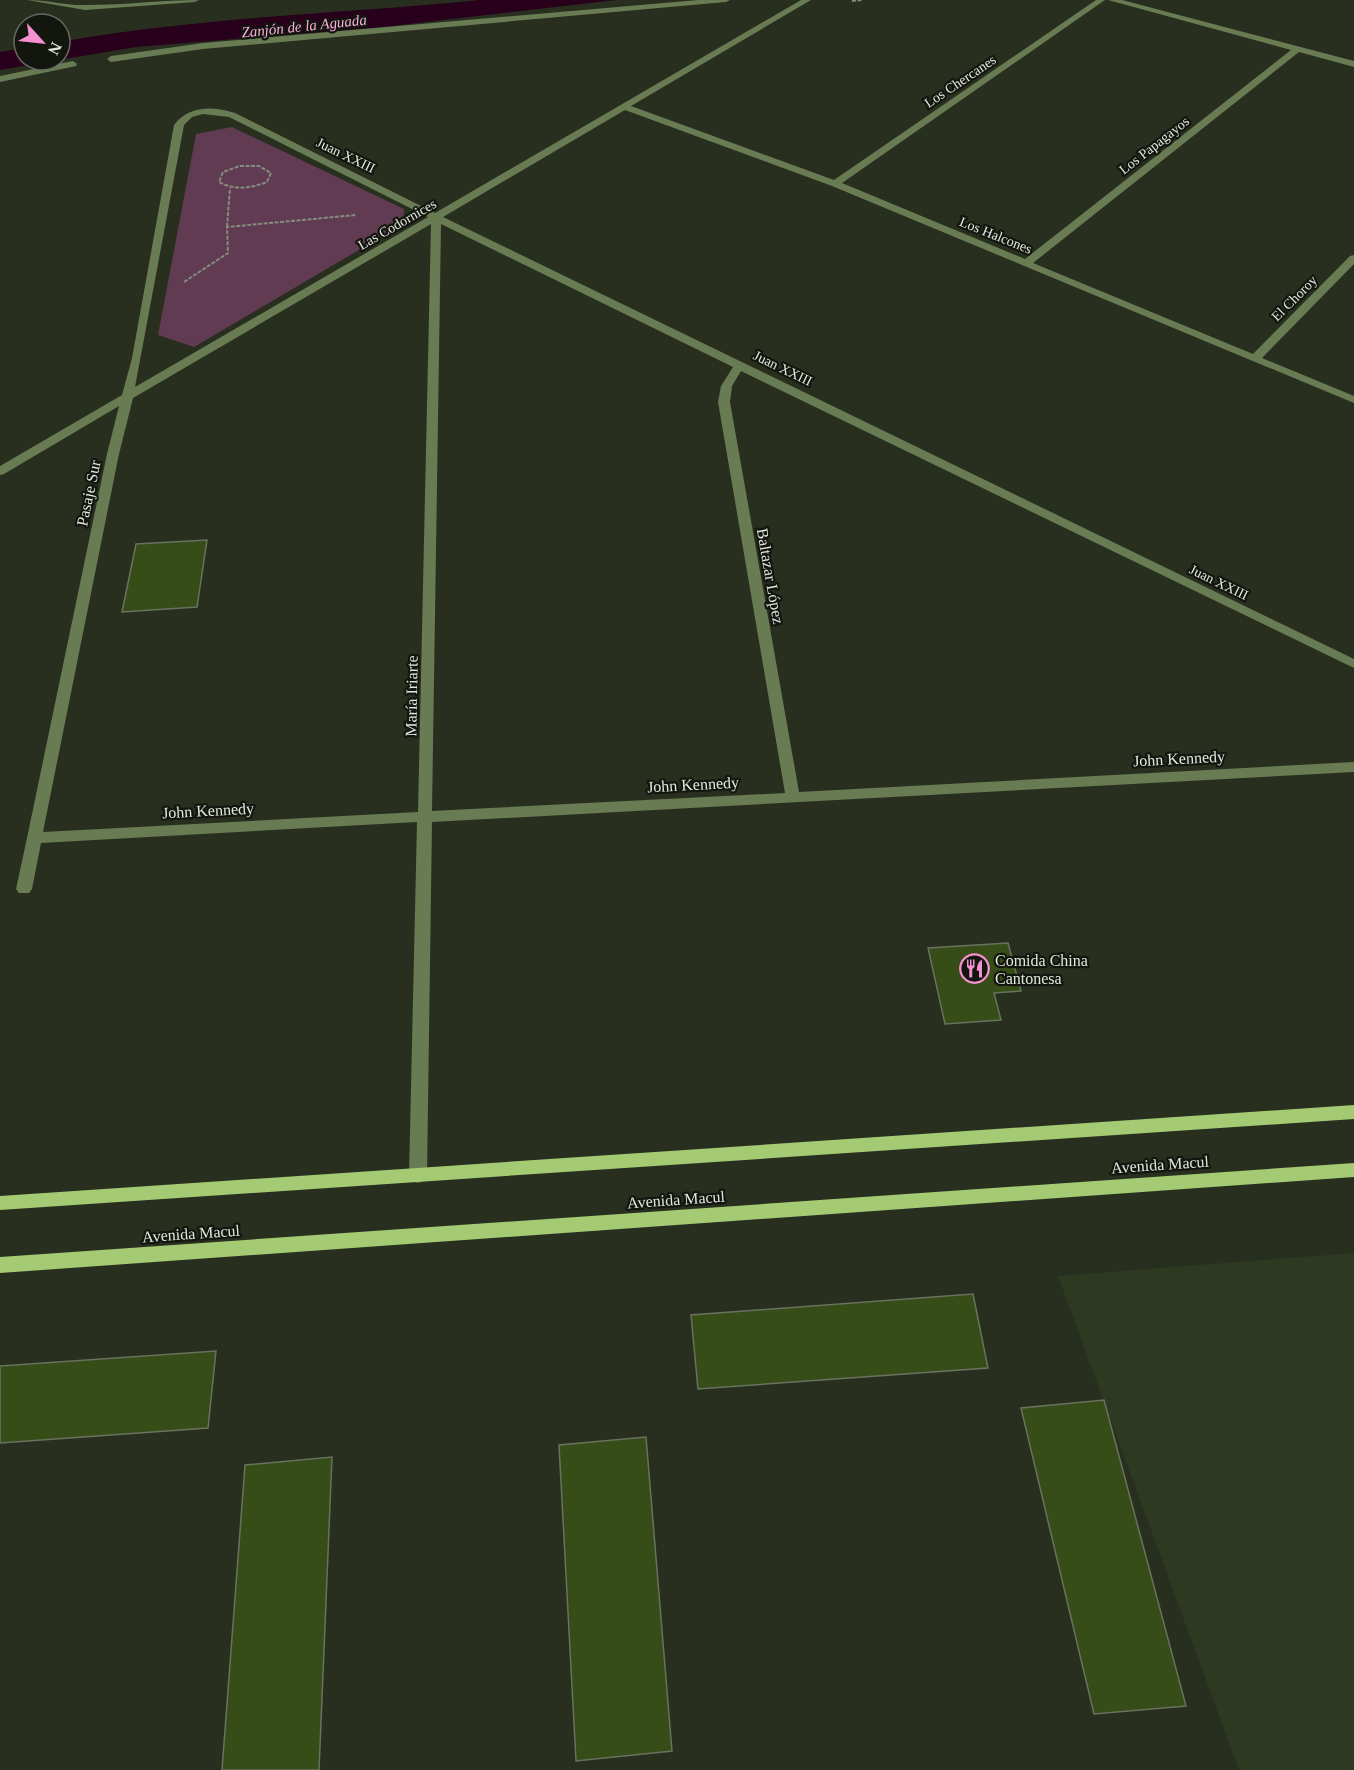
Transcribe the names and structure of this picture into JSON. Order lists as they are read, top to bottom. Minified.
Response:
{"streets":{"main road":["Avenida Macul"],"street":["Los Chercanes","Los Papagayos","Juan XXIII","Las Codornices","Los Halcones","El Choroy","Pasaje Sur","Baltazar López","María Iriarte","John Kennedy"]},"crossings":[["Los Chercanes","Los Halcones"],["Los Papagayos","Los Halcones"],["Juan XXIII","Las Codornices"],["Juan XXIII","Pasaje Sur"],["Juan XXIII","Baltazar López"],["Juan XXIII","María Iriarte"],["Las Codornices","Los Halcones"],["Las Codornices","Pasaje Sur"],["Las Codornices","María Iriarte"],["Los Halcones","El Choroy"],["Pasaje Sur","John Kennedy"],["Baltazar López","John Kennedy"],["María Iriarte","John Kennedy"]],"water":["Zanjón de la Aguada"],"places":{"restaurant":["Comida China Cantonesa"]},"north":"bottom right"}
